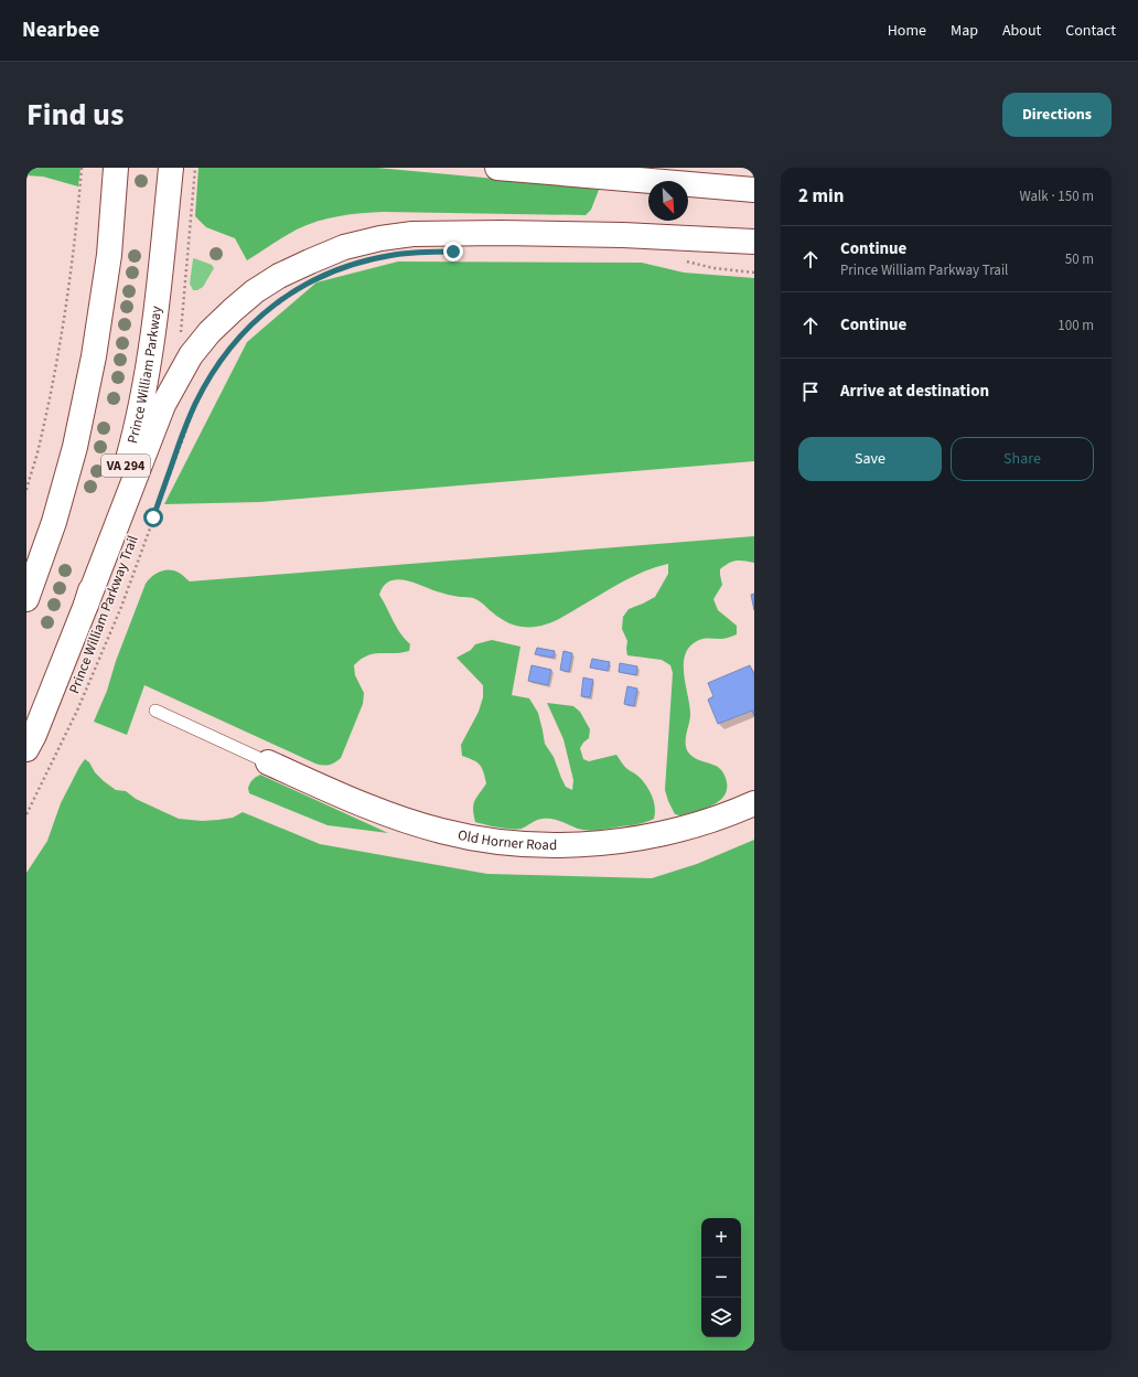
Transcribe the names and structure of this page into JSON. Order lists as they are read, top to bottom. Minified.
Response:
{"streets":{"main road":["Prince William Parkway","VA 294","Old Horner Road"],"path":["Prince William Parkway Trail"]},"north":"bottom right","page":{"header":"Nearbee","nav":["Home","Map","About","Contact"],"title":"Find us","buttons":["Directions",["Save","Share"]],"heading":["2 min","Walk · 150 m"],"list":[["Continue","Prince William Parkway Trail","50 m"],["Continue","100 m"],"Arrive at destination"],"map_buttons":["+","−"]}}
